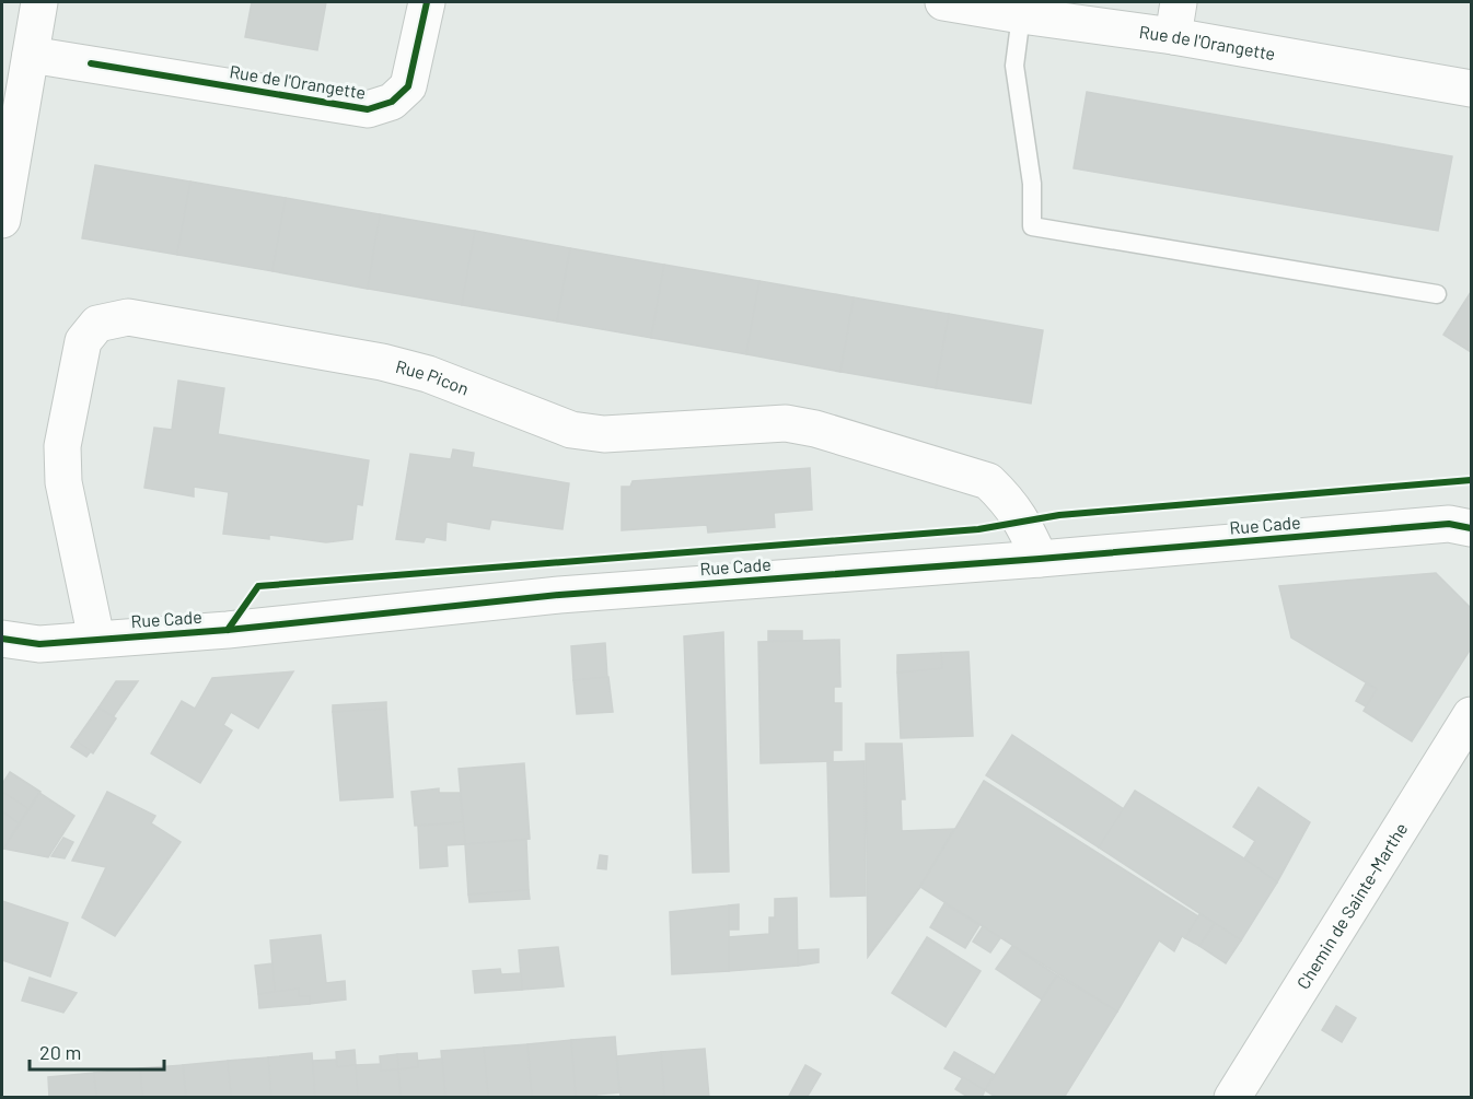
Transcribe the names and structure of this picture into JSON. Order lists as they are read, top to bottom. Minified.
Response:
{"streets":{"street":["Rue de l'Orangette","Rue Picon","Rue Cade","Chemin de Sainte-Marthe"]},"crossings":[["Rue Picon","Rue Cade"]],"scale_bar":"20 m"}
